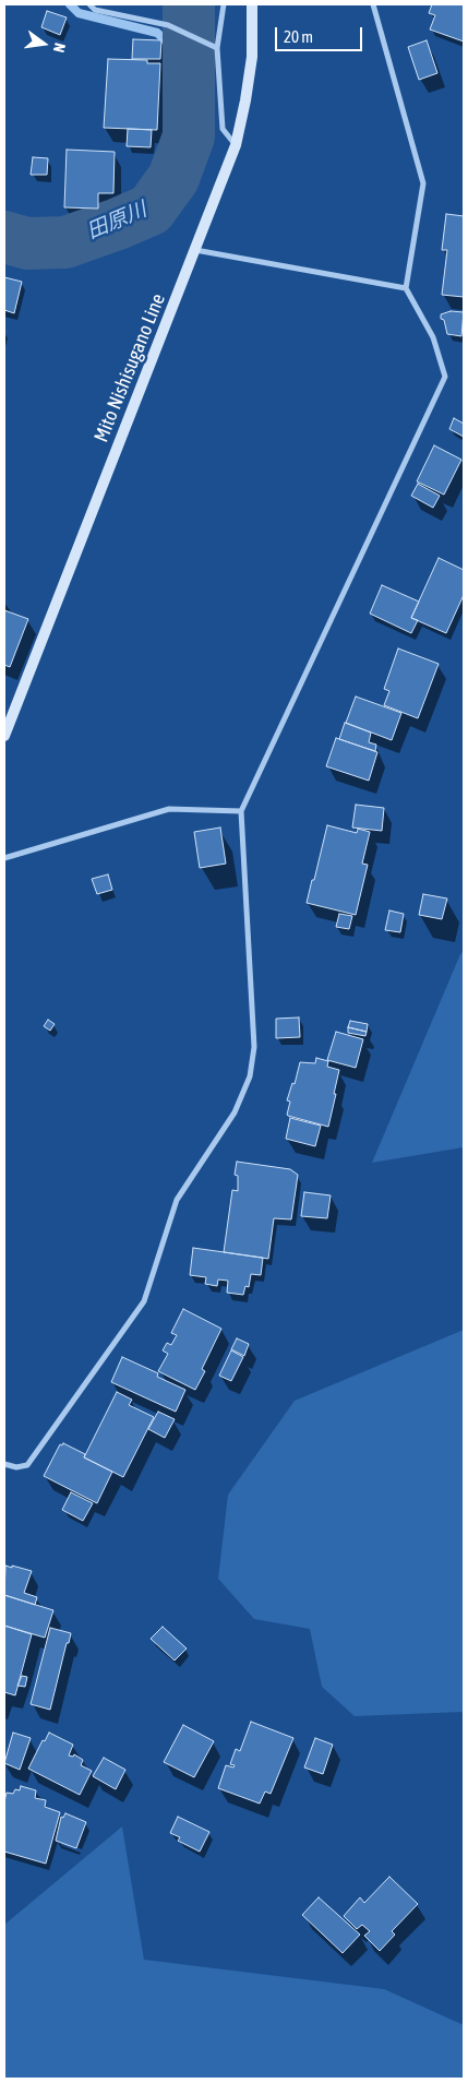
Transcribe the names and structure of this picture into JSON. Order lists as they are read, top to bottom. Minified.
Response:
{"streets":{"main road":["Mito Nishisugano Line"]},"water":["田原川"],"scale_bar":"20 m","north":"right"}
